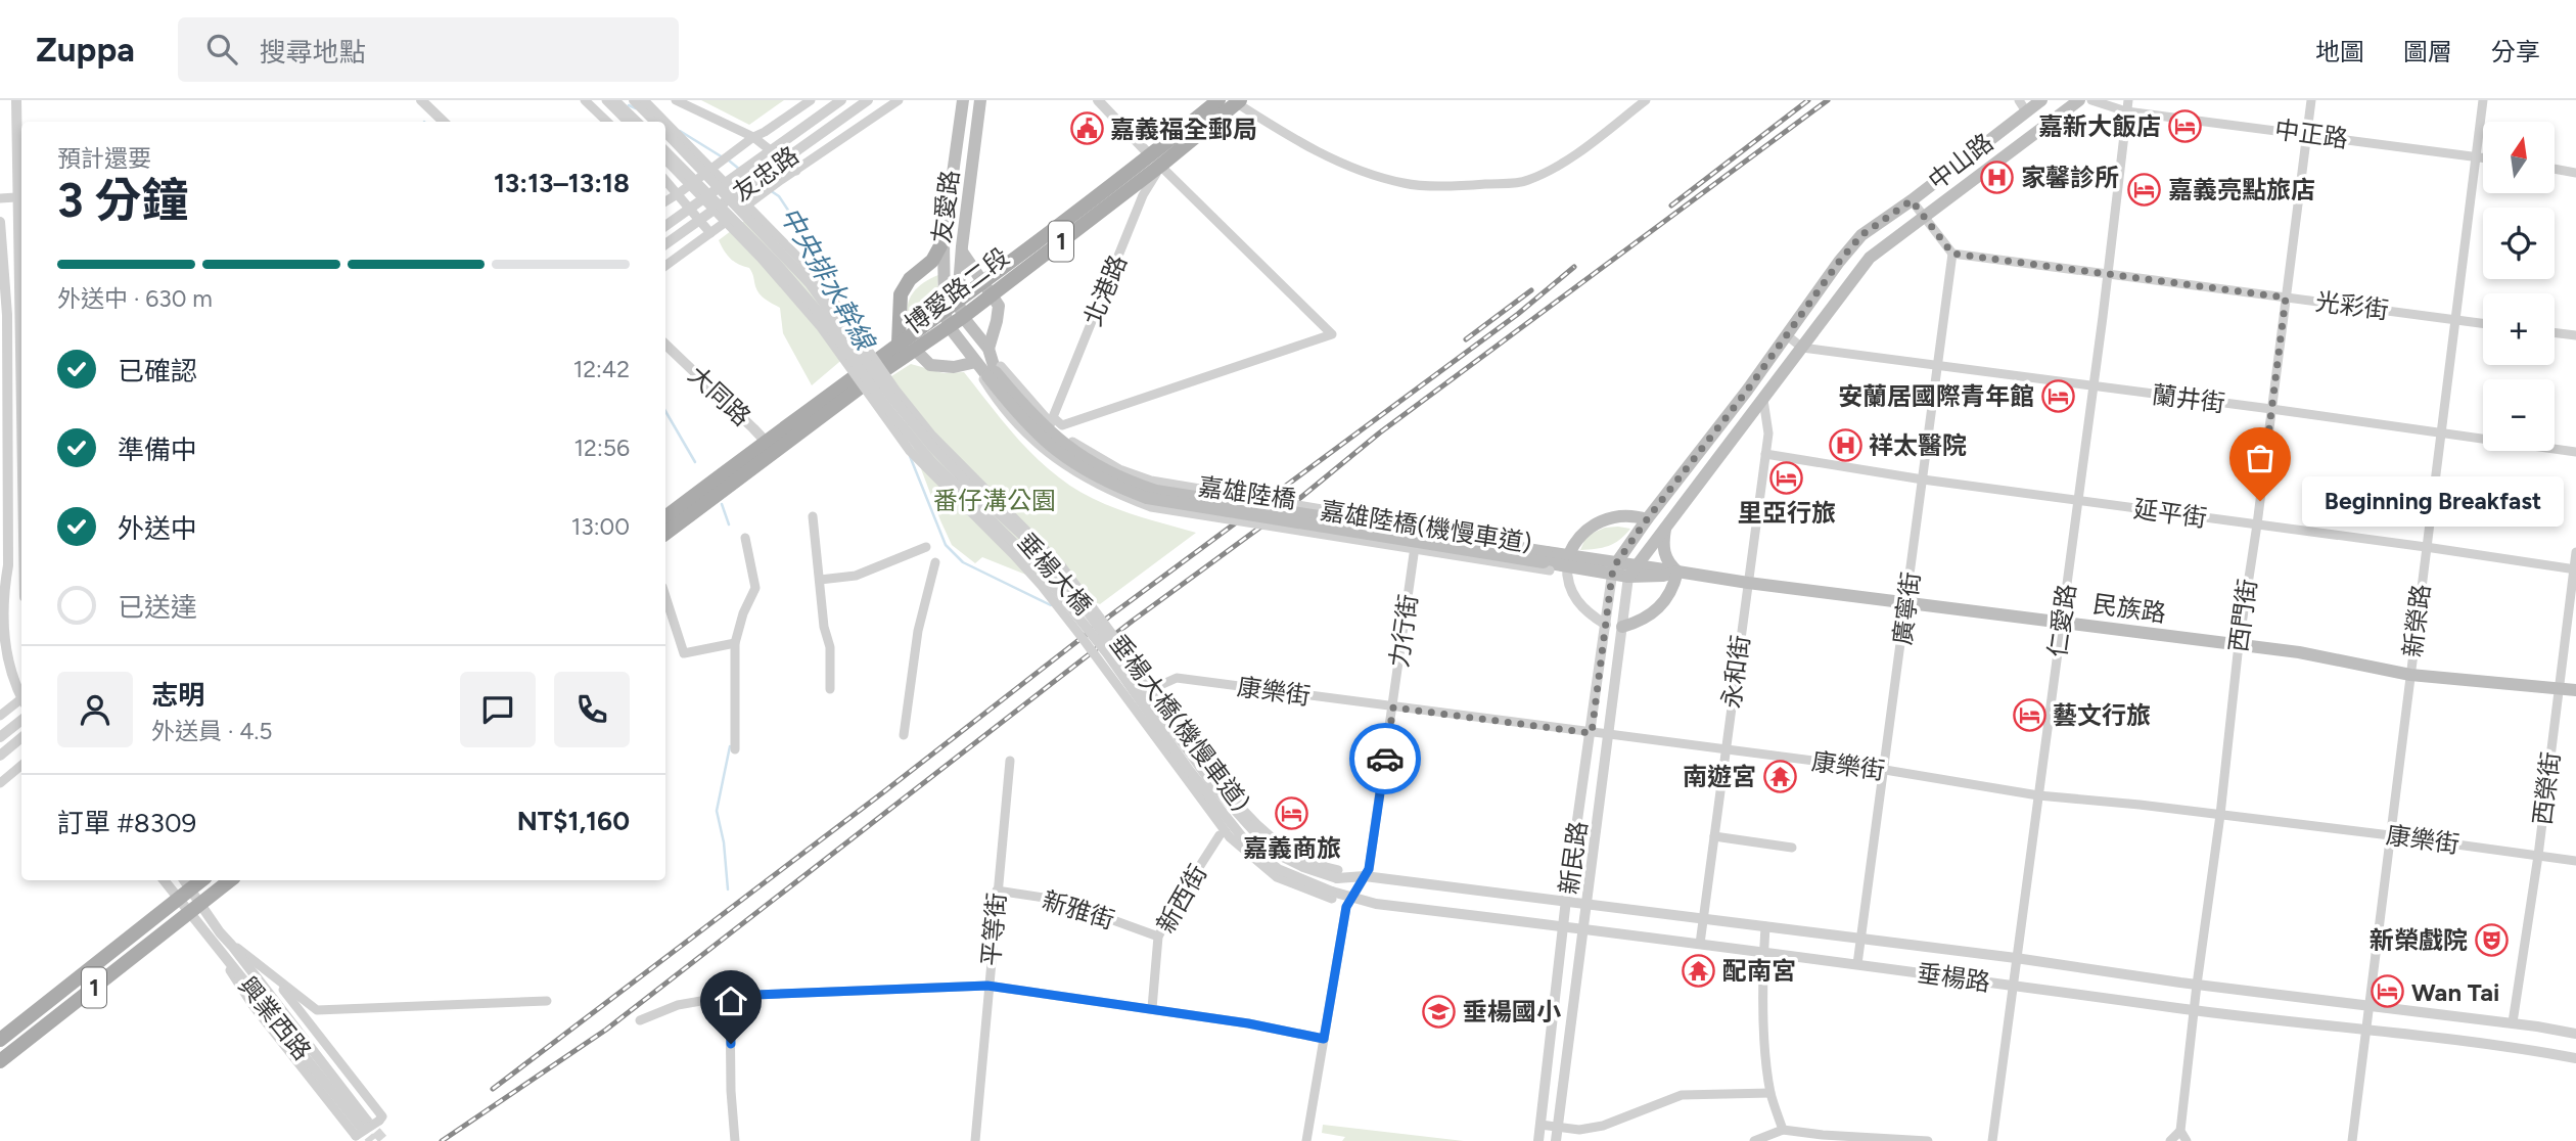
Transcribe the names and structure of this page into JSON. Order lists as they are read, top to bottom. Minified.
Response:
{"streets":{"main road":["中山路","友愛路","1","博愛路二段","嘉雄陸橋","民族路"],"street":["中正路","友忠路","北港路","光彩街","大同路","蘭井街","延平街","嘉雄陸橋(機慢車道)","垂楊大橋","廣寧街","西門街","仁愛路","新榮路","力行街","永和街","康樂街","垂楊大橋(機慢車道)","西榮街","新民路","新西街","新雅街","平等街","垂楊路","興業西路"]},"crossings":[["中正路","西門街"],["中正路","仁愛路"],["中正路","新榮路"],["中山路","蘭井街"],["中山路","民族路"],["中山路","永和街"],["中山路","新民路"],["友愛路","博愛路二段"],["1","興業西路"],["博愛路二段","北港路"],["博愛路二段","大同路"],["光彩街","廣寧街"],["光彩街","西門街"],["光彩街","仁愛路"],["光彩街","新榮路"],["蘭井街","廣寧街"],["蘭井街","西門街"],["蘭井街","仁愛路"],["蘭井街","新榮路"],["嘉雄陸橋","嘉雄陸橋(機慢車道)"],["嘉雄陸橋","民族路"],["延平街","廣寧街"],["延平街","西門街"],["延平街","仁愛路"],["延平街","新榮路"],["延平街","永和街"],["延平街","西榮街"],["嘉雄陸橋(機慢車道)","民族路"],["垂楊大橋","垂楊大橋(機慢車道)"],["垂楊大橋","垂楊路"],["廣寧街","民族路"],["廣寧街","康樂街"],["廣寧街","垂楊路"],["民族路","西門街"],["民族路","仁愛路"],["民族路","新榮路"],["民族路","永和街"],["民族路","西榮街"],["民族路","新民路"],["西門街","康樂街"],["西門街","垂楊路"],["仁愛路","康樂街"],["仁愛路","垂楊路"],["新榮路","康樂街"],["新榮路","垂楊路"],["力行街","康樂街"],["力行街","垂楊路"],["永和街","康樂街"],["永和街","垂楊路"],["康樂街","西榮街"],["康樂街","新民路"],["垂楊大橋(機慢車道)","垂楊路"],["西榮街","垂楊路"],["新民路","垂楊路"],["新西街","新雅街"],["新雅街","平等街"]],"water":["中央排水幹線"],"parks":["番仔溝公園"],"places":{"hotel":["嘉新大飯店","嘉義亮點旅店","安蘭居國際青年館","里亞行旅","藝文行旅","嘉義商旅","Wan Tai"],"public building":["嘉義福全郵局"],"hospital":["家馨診所","祥太醫院"],"other":["Beginning Breakfast"],"temple":["南遊宮","配南宮"],"theatre":["新榮戲院"],"school or university":["垂楊國小"]},"north":"top","page":{"header":"Zuppa","search":"搜尋地點","nav":["地圖","圖層","分享"],"map_buttons":["+","−"],"heading":["3 分鐘","預計還要","13:13–13:18"],"panel":["志明","外送員 · 4.5","訂單 #8309","NT$1,160"],"bar":"外送中 · 630 m","list":[["已確認","12:42"],["準備中","12:56"],["外送中","13:00"],"已送達"],"bubble":"Beginning Breakfast"}}
